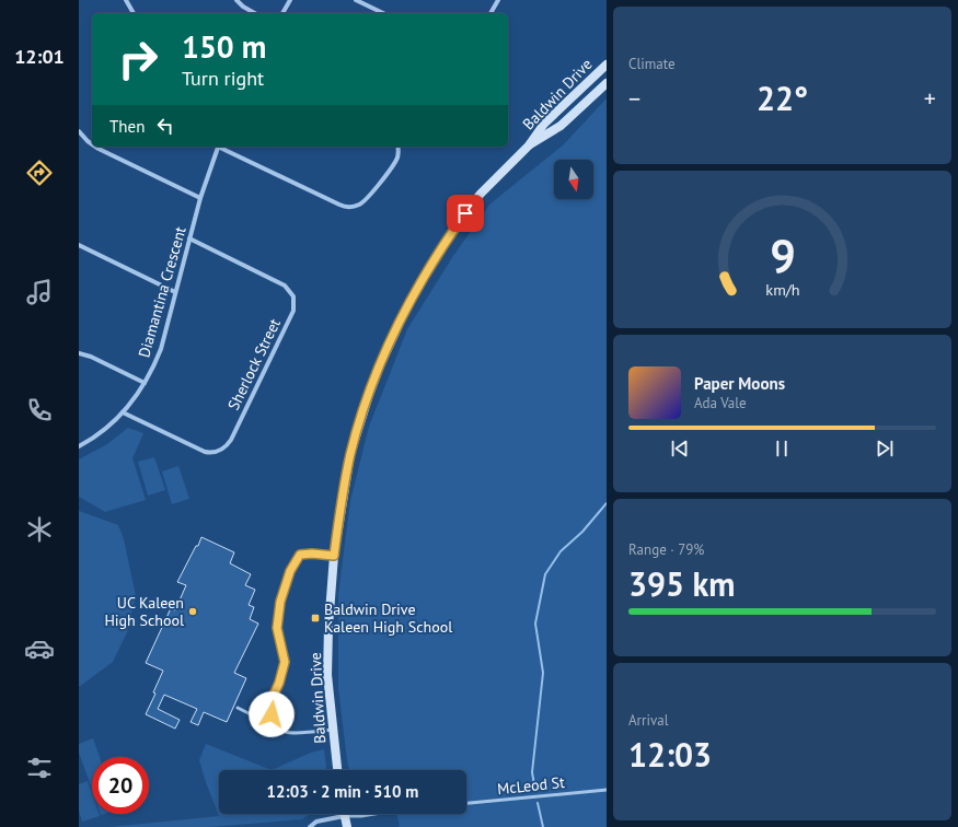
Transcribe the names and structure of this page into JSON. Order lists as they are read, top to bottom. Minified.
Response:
{"streets":{"main road":["Baldwin Drive"],"street":["Diamantina Crescent","Sherlock Street"],"lane":["McLeod St"]},"crossings":[["Diamantina Crescent","Sherlock Street"]],"places":{"other":["UC Kaleen High School"],"transit":["Baldwin Drive Kaleen High School"]},"north":"bottom","page":{"tabs":"12:01","tile":["Climate",["Range · 79%","395 km"],["Arrival","12:03"]],"turn":["150 m","Turn right"],"heat":["−","22°","+"],"then":"Then","song":["Paper Moons","Ada Vale"],"limit":"20","trip":"12:03 · 2 min · 510 m","gauge":["9","km/h"]}}
